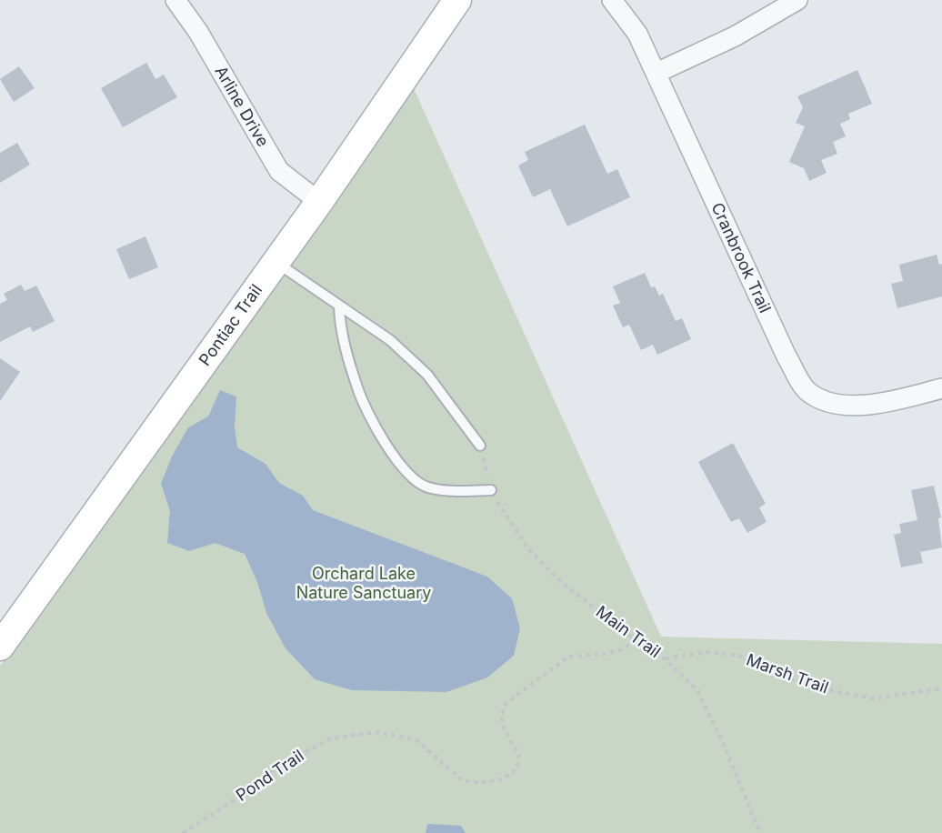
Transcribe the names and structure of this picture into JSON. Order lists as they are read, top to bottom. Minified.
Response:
{"streets":{"main road":["Pontiac Trail"],"street":["Arline Drive","Cranbrook Trail"],"path":["Main Trail","Marsh Trail","Pond Trail"]},"crossings":[["Arline Drive","Pontiac Trail"],["Main Trail","Marsh Trail"],["Main Trail","Pond Trail"]],"parks":["Orchard Lake Nature Sanctuary"]}
